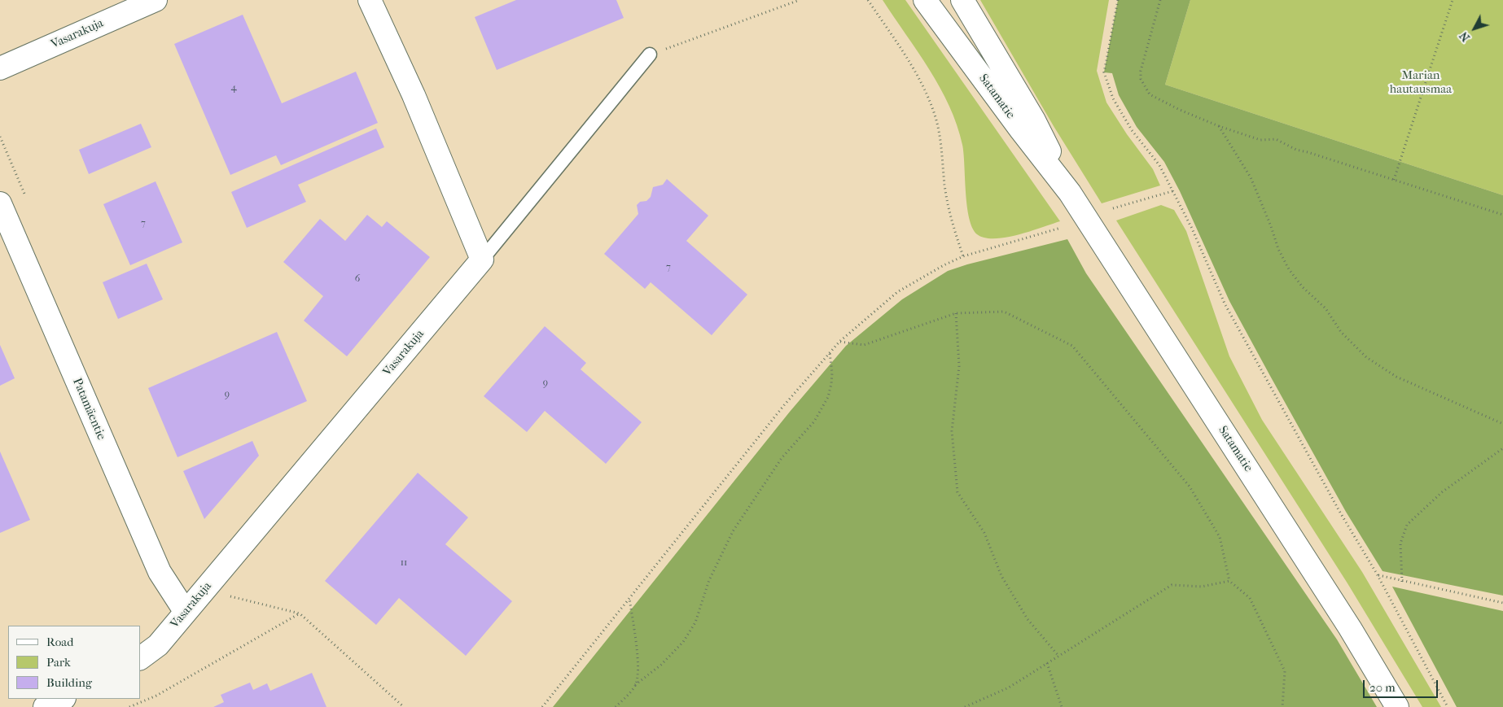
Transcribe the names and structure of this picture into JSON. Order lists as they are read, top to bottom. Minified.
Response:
{"streets":{"street":["Vasarakuja","Satamatie","Patamäentie"]},"crossings":[["Vasarakuja","Patamäentie"]],"parks":["Marian hautausmaa"],"house_numbers":["4","7","7","6","9","9","11"],"legend":["Road","Park","Building"],"scale_bar":"20 m","north":"bottom left"}
